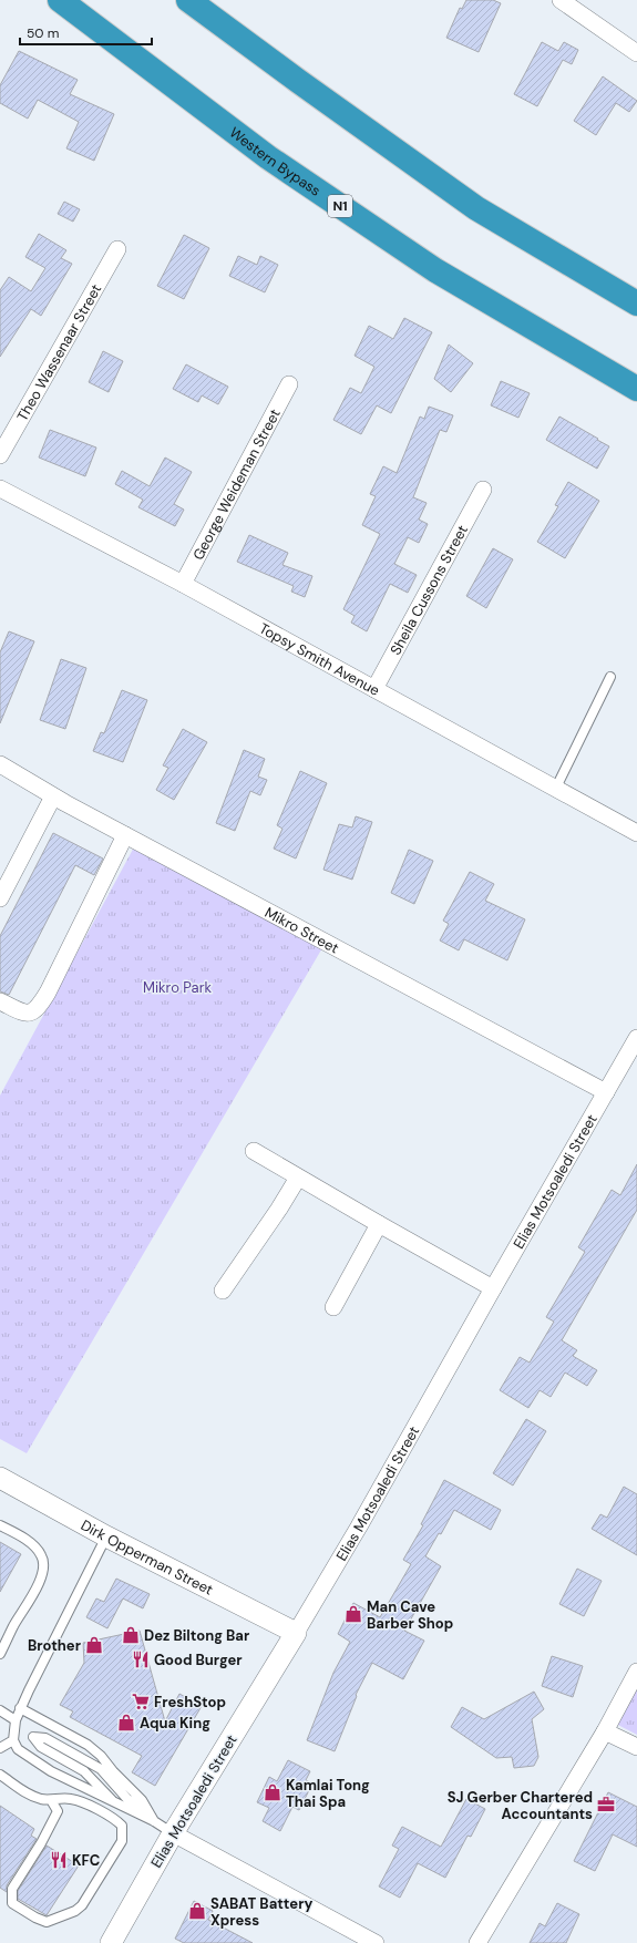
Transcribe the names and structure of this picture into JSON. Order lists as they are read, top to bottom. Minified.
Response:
{"streets":{"highway":["Western Bypass","N1"],"street":["Theo Wassenaar Street","George Weideman Street","Sheila Cussons Street","Topsy Smith Avenue","Mikro Street","Elias Motsoaledi Street","Dirk Opperman Street"]},"crossings":[["George Weideman Street","Topsy Smith Avenue"],["Sheila Cussons Street","Topsy Smith Avenue"],["Mikro Street","Elias Motsoaledi Street"],["Elias Motsoaledi Street","Dirk Opperman Street"]],"parks":["Mikro Park"],"places":{"shop":["Man Cave Barber Shop","Dez Biltong Bar","Brother","Aqua King","Kamlai Tong Thai Spa","SABAT Battery Xpress"],"restaurant":["Good Burger","KFC"],"supermarket":["FreshStop"],"office":["SJ Gerber Chartered Accountants"]},"scale_bar":"50 m"}
